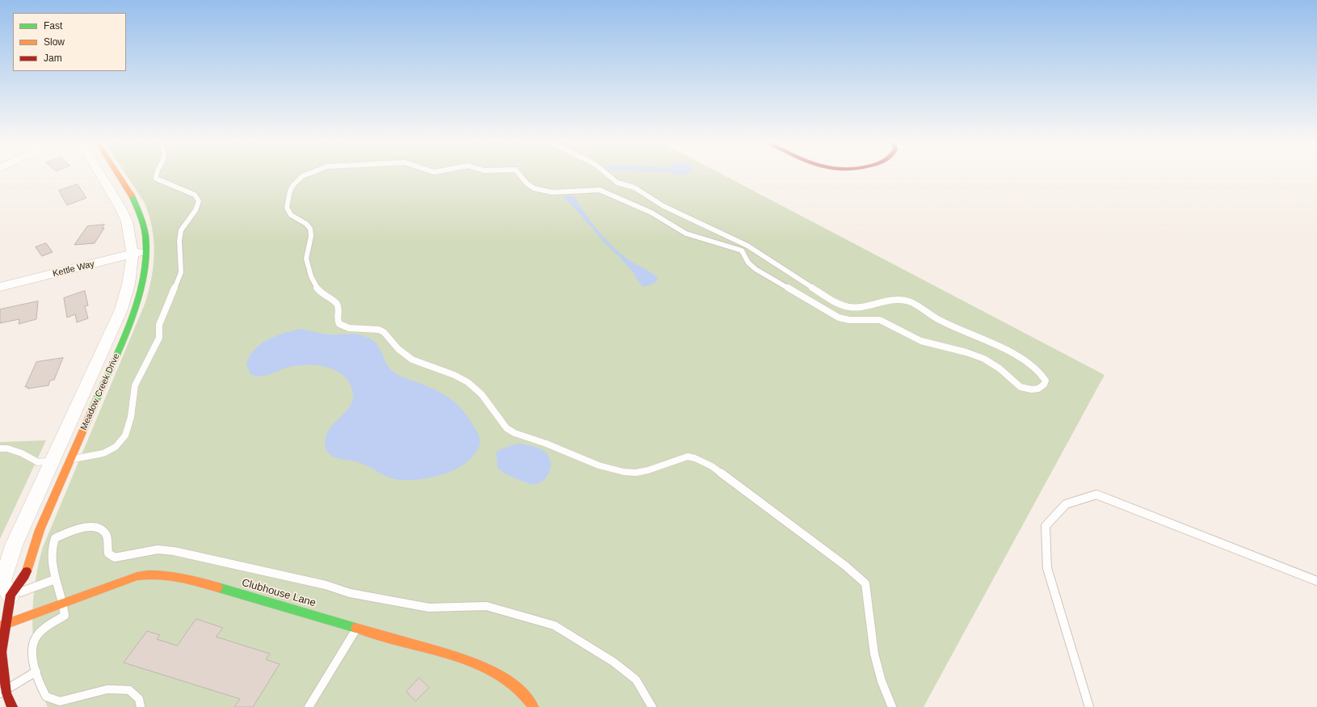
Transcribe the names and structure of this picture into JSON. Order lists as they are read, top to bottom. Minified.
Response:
{"streets":{"street":["Kettle Way","Meadow Creek Drive","Clubhouse Lane"]},"crossings":[["Kettle Way","Meadow Creek Drive"],["Meadow Creek Drive","Clubhouse Lane"]],"legend":["Fast","Slow","Jam"]}
